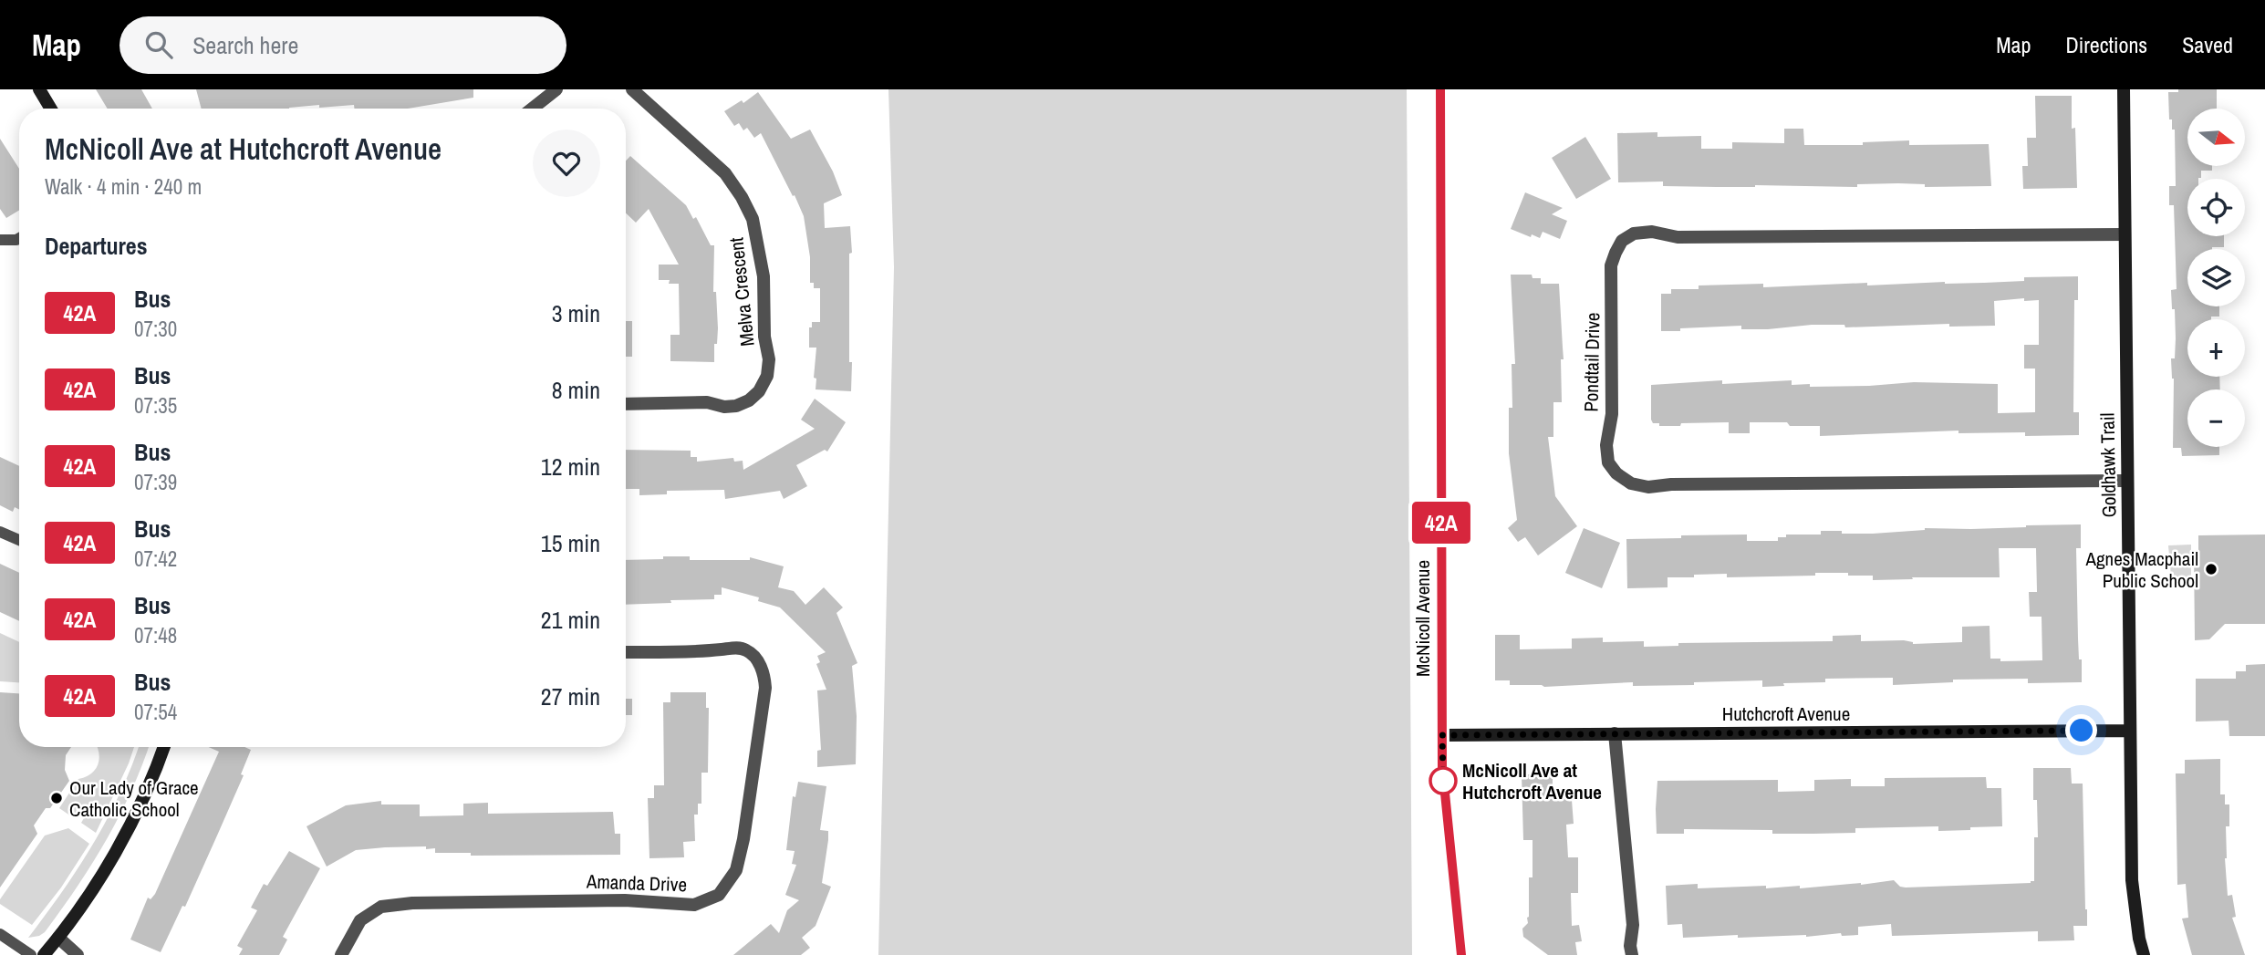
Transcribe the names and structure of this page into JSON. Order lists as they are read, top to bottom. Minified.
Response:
{"streets":{"street":["Melva Crescent","Pondtail Drive","Goldhawk Trail","McNicoll Avenue","Hutchcroft Avenue","Amanda Drive"]},"crossings":[["Pondtail Drive","Goldhawk Trail"],["Goldhawk Trail","Hutchcroft Avenue"],["McNicoll Avenue","Hutchcroft Avenue"]],"places":["Agnes Macphail Public School","McNicoll Ave at Hutchcroft Avenue","Our Lady of Grace Catholic School"],"lines":["bus line 42A"],"north":"right","page":{"header":"Map","search":"Search here","nav":["Map","Directions","Saved"],"on_map":"42A","map_buttons":["+","−"],"heading":[["McNicoll Ave at Hutchcroft Avenue","Walk · 4 min · 240 m"],"Departures"],"list":[{"mark":"42A","name":"Bus","note":"07:30","value":"3 min"},{"mark":"42A","name":"Bus","note":"07:35","value":"8 min"},{"mark":"42A","name":"Bus","note":"07:39","value":"12 min"},{"mark":"42A","name":"Bus","note":"07:42","value":"15 min"},{"mark":"42A","name":"Bus","note":"07:48","value":"21 min"},{"mark":"42A","name":"Bus","note":"07:54","value":"27 min"}]}}
